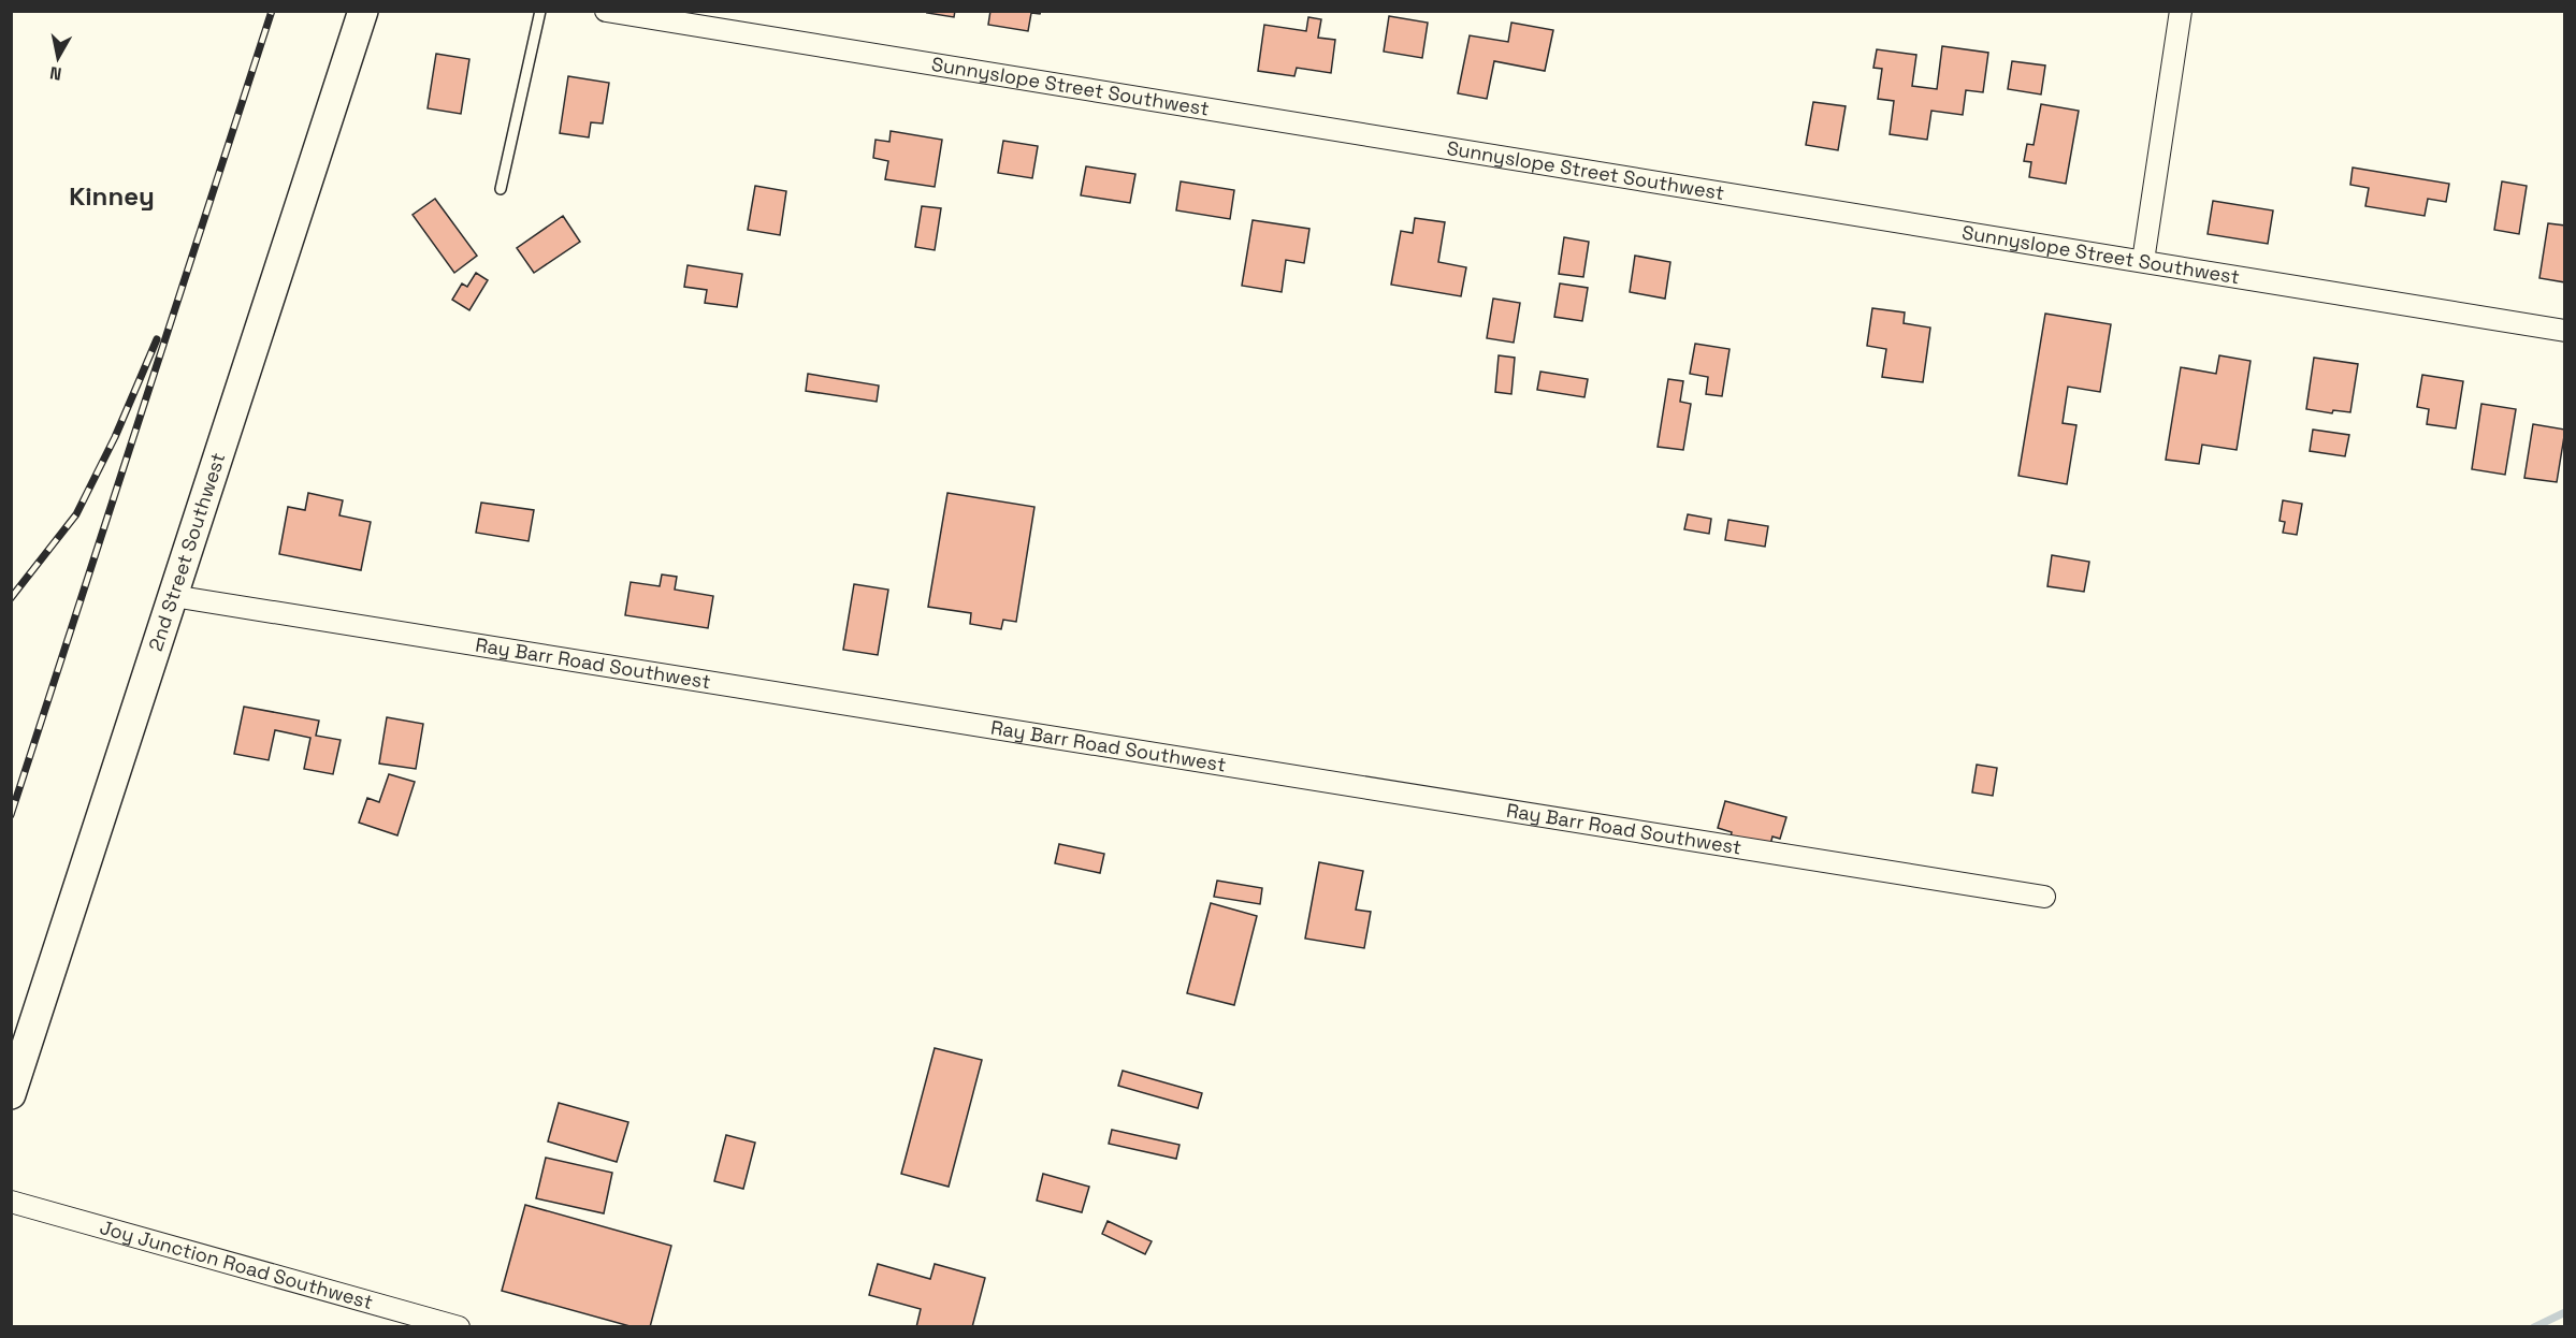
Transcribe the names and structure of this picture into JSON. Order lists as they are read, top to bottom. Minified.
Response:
{"streets":{"street":["Sunnyslope Street Southwest","2nd Street Southwest","Ray Barr Road Southwest","Joy Junction Road Southwest"]},"crossings":[["2nd Street Southwest","Ray Barr Road Southwest"]],"districts":["Kinney"],"north":"bottom"}
